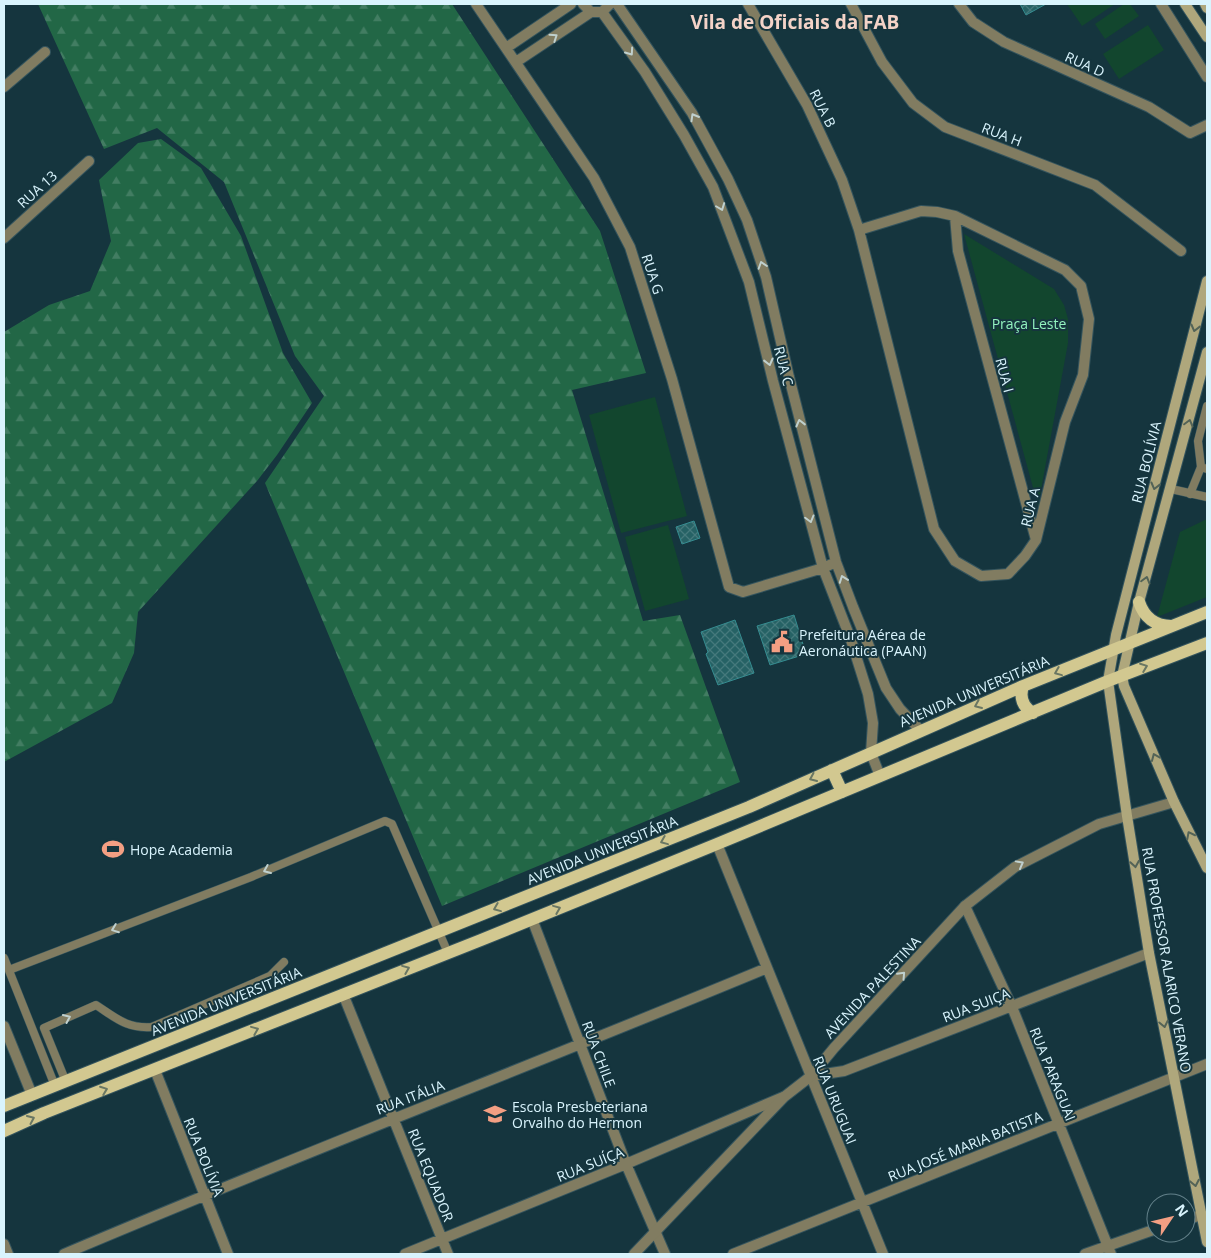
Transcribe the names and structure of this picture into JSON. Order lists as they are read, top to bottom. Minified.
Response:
{"streets":{"main road":["RUA BOLÍVIA","AVENIDA UNIVERSITÁRIA","RUA PROFESSOR ALARICO VERANO"],"street":["RUA D","RUA B","RUA H","RUA 13","RUA G","RUA C","RUA I","RUA A","AVENIDA PALESTINA","RUA SUIÇA","RUA CHILE","RUA PARAGUAI","RUA ITÁLIA","RUA URUGUAI","RUA JOSÉ MARIA BATISTA","RUA SUÍÇA","RUA EQUADOR"]},"crossings":[["RUA B","RUA A"],["RUA G","RUA C"],["RUA C","AVENIDA UNIVERSITÁRIA"],["RUA I","RUA A"],["RUA BOLÍVIA","AVENIDA UNIVERSITÁRIA"],["RUA BOLÍVIA","RUA PROFESSOR ALARICO VERANO"],["RUA BOLÍVIA","RUA ITÁLIA"],["RUA PROFESSOR ALARICO VERANO","AVENIDA PALESTINA"],["RUA PROFESSOR ALARICO VERANO","RUA SUIÇA"],["RUA PROFESSOR ALARICO VERANO","RUA JOSÉ MARIA BATISTA"],["AVENIDA PALESTINA","RUA SUIÇA"],["AVENIDA PALESTINA","RUA CHILE"],["AVENIDA PALESTINA","RUA PARAGUAI"],["AVENIDA PALESTINA","RUA URUGUAI"],["AVENIDA PALESTINA","RUA SUÍÇA"],["RUA SUIÇA","RUA PARAGUAI"],["RUA SUIÇA","RUA URUGUAI"],["RUA CHILE","RUA ITÁLIA"],["RUA CHILE","RUA SUÍÇA"],["RUA PARAGUAI","RUA JOSÉ MARIA BATISTA"],["RUA ITÁLIA","RUA URUGUAI"],["RUA ITÁLIA","RUA EQUADOR"],["RUA URUGUAI","RUA JOSÉ MARIA BATISTA"],["RUA SUÍÇA","RUA EQUADOR"]],"one_way":["RUA PROFESSOR ALARICO VERANO","AVENIDA PALESTINA"],"districts":["Vila de Oficiais da FAB"],"parks":["Praça Leste"],"places":{"public building":["Prefeitura Aérea de Aeronáutica (PAAN)"],"sports":["Hope Academia"],"school or university":["Escola Presbeteriana Orvalho do Hermon"]},"north":"top right"}
